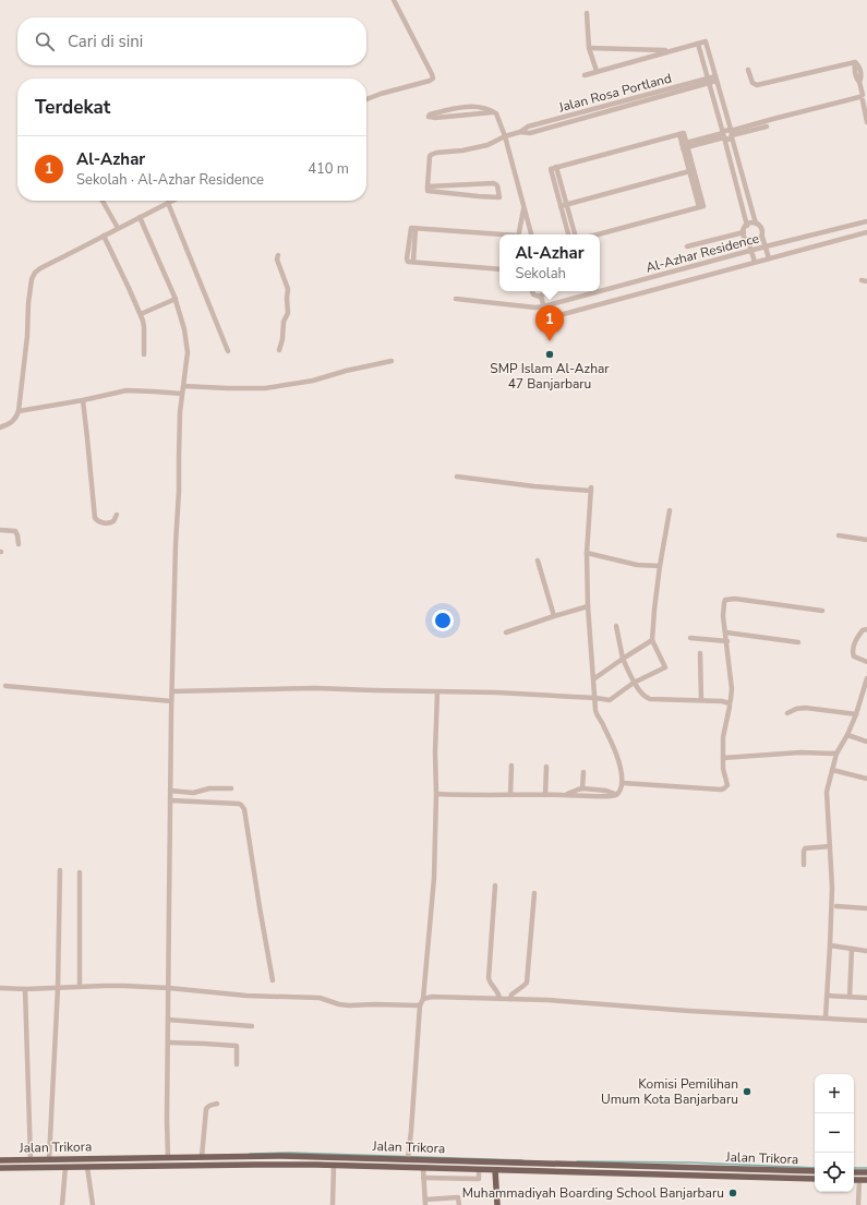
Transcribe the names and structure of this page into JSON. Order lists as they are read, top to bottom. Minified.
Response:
{"streets":{"main road":["Jalan Trikora"],"street":["Jalan Rosa Portland","Al-Azhar Residence"]},"places":["SMP Islam Al-Azhar 47 Banjarbaru","Komisi Pemilihan Umum Kota Banjarbaru","Muhammadiyah Boarding School Banjarbaru"],"page":{"search":"Cari di sini","heading":"Terdekat","list":[{"mark":"1","name":"Al-Azhar","note":"Sekolah · Al-Azhar Residence","value":"410 m"}],"popup":["Al-Azhar","Sekolah"],"pins":"1","map_buttons":["+","−"]}}
